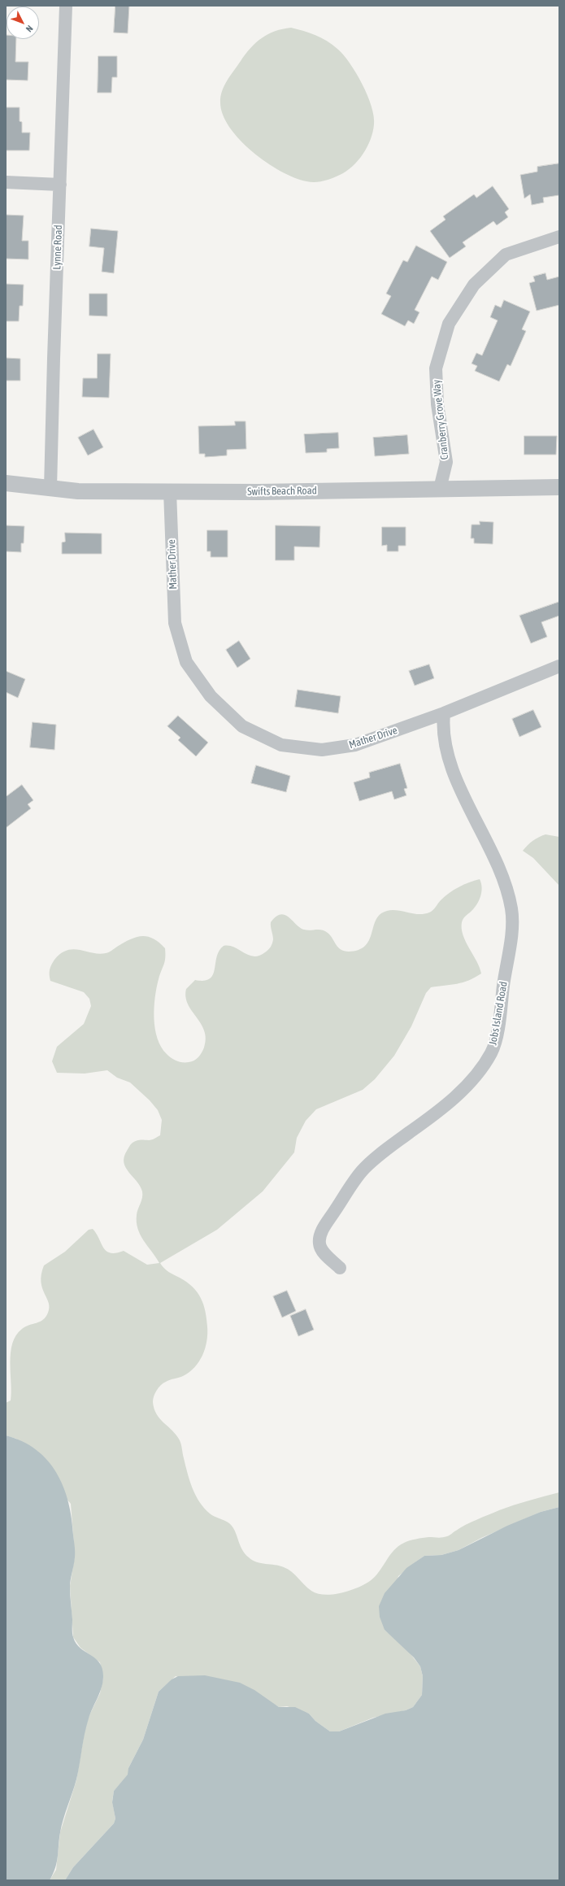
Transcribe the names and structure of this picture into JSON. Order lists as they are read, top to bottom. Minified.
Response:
{"streets":{"street":["Lynne Road","Cranberry Grove Way","Swifts Beach Road","Mather Drive","Jobs Island Road"]},"crossings":[["Lynne Road","Swifts Beach Road"],["Cranberry Grove Way","Swifts Beach Road"],["Swifts Beach Road","Mather Drive"],["Mather Drive","Jobs Island Road"]],"north":"bottom right"}
